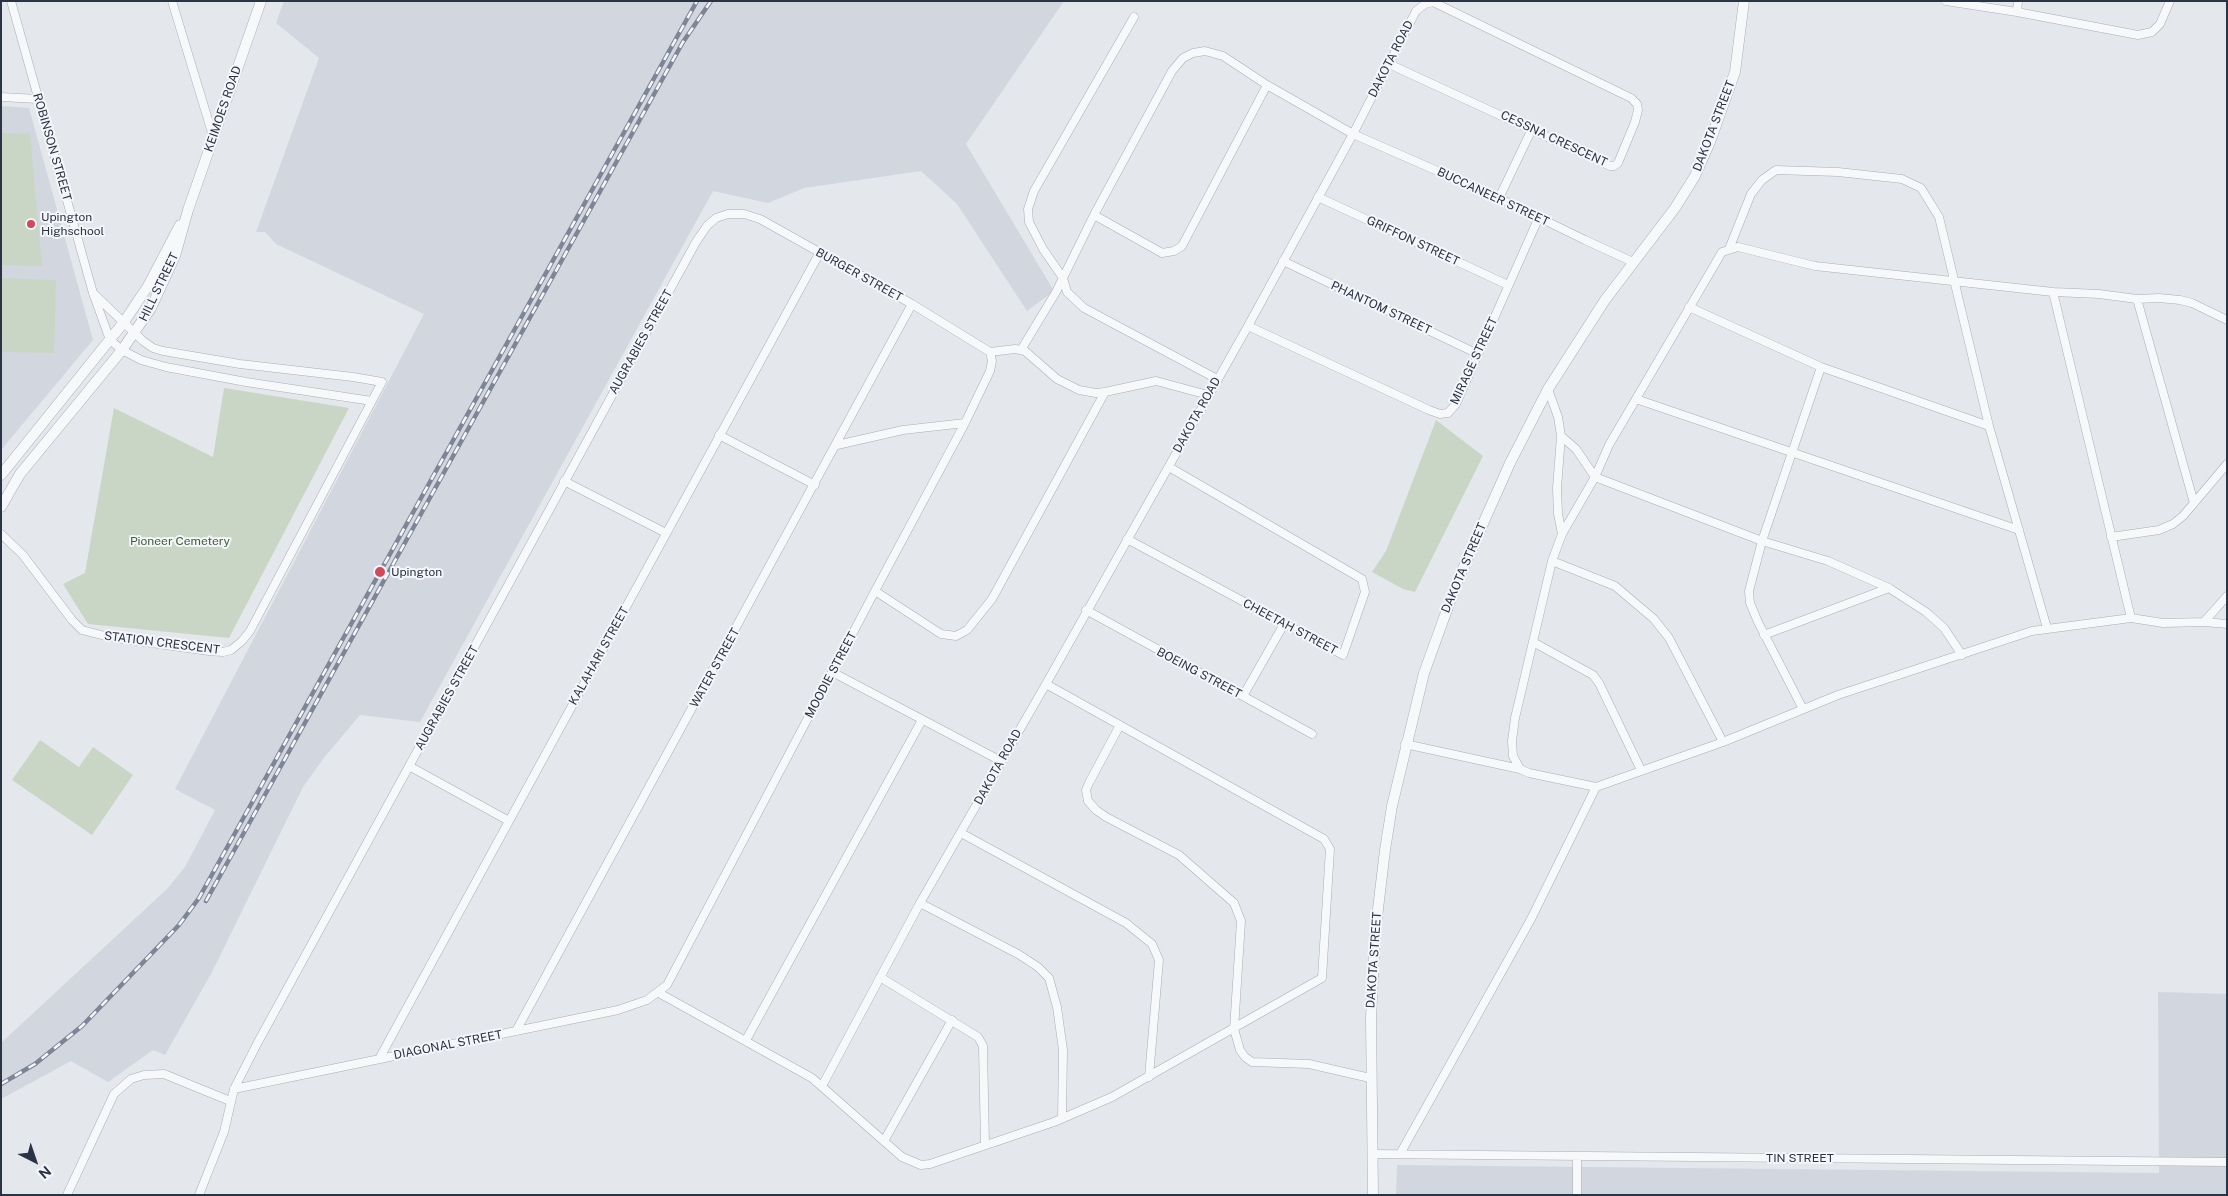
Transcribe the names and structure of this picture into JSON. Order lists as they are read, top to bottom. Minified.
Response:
{"streets":{"street":["DAKOTA ROAD","KEIMOES ROAD","DAKOTA STREET","CESSNA CRESCENT","ROBINSON STREET","BUCCANEER STREET","GRIFFON STREET","BURGER STREET","HILL STREET","PHANTOM STREET","AUGRABIES STREET","MIRAGE STREET","CHEETAH STREET","STATION CRESCENT","KALAHARI STREET","WATER STREET","BOEING STREET","MOODIE STREET","DIAGONAL STREET","TIN STREET"]},"crossings":[["DAKOTA ROAD","CESSNA CRESCENT"],["DAKOTA ROAD","BUCCANEER STREET"],["DAKOTA ROAD","GRIFFON STREET"],["DAKOTA ROAD","PHANTOM STREET"],["DAKOTA ROAD","MIRAGE STREET"],["DAKOTA ROAD","CHEETAH STREET"],["DAKOTA ROAD","BOEING STREET"],["KEIMOES ROAD","HILL STREET"],["DAKOTA STREET","BUCCANEER STREET"],["DAKOTA STREET","TIN STREET"],["ROBINSON STREET","HILL STREET"],["ROBINSON STREET","STATION CRESCENT"],["BUCCANEER STREET","MIRAGE STREET"],["GRIFFON STREET","MIRAGE STREET"],["BURGER STREET","AUGRABIES STREET"],["BURGER STREET","KALAHARI STREET"],["BURGER STREET","WATER STREET"],["BURGER STREET","MOODIE STREET"],["HILL STREET","STATION CRESCENT"],["PHANTOM STREET","MIRAGE STREET"],["AUGRABIES STREET","DIAGONAL STREET"],["KALAHARI STREET","DIAGONAL STREET"],["WATER STREET","DIAGONAL STREET"],["MOODIE STREET","DIAGONAL STREET"]],"parks":["Pioneer Cemetery"],"places":["Upington Highschool","Upington"],"north":"bottom right"}
